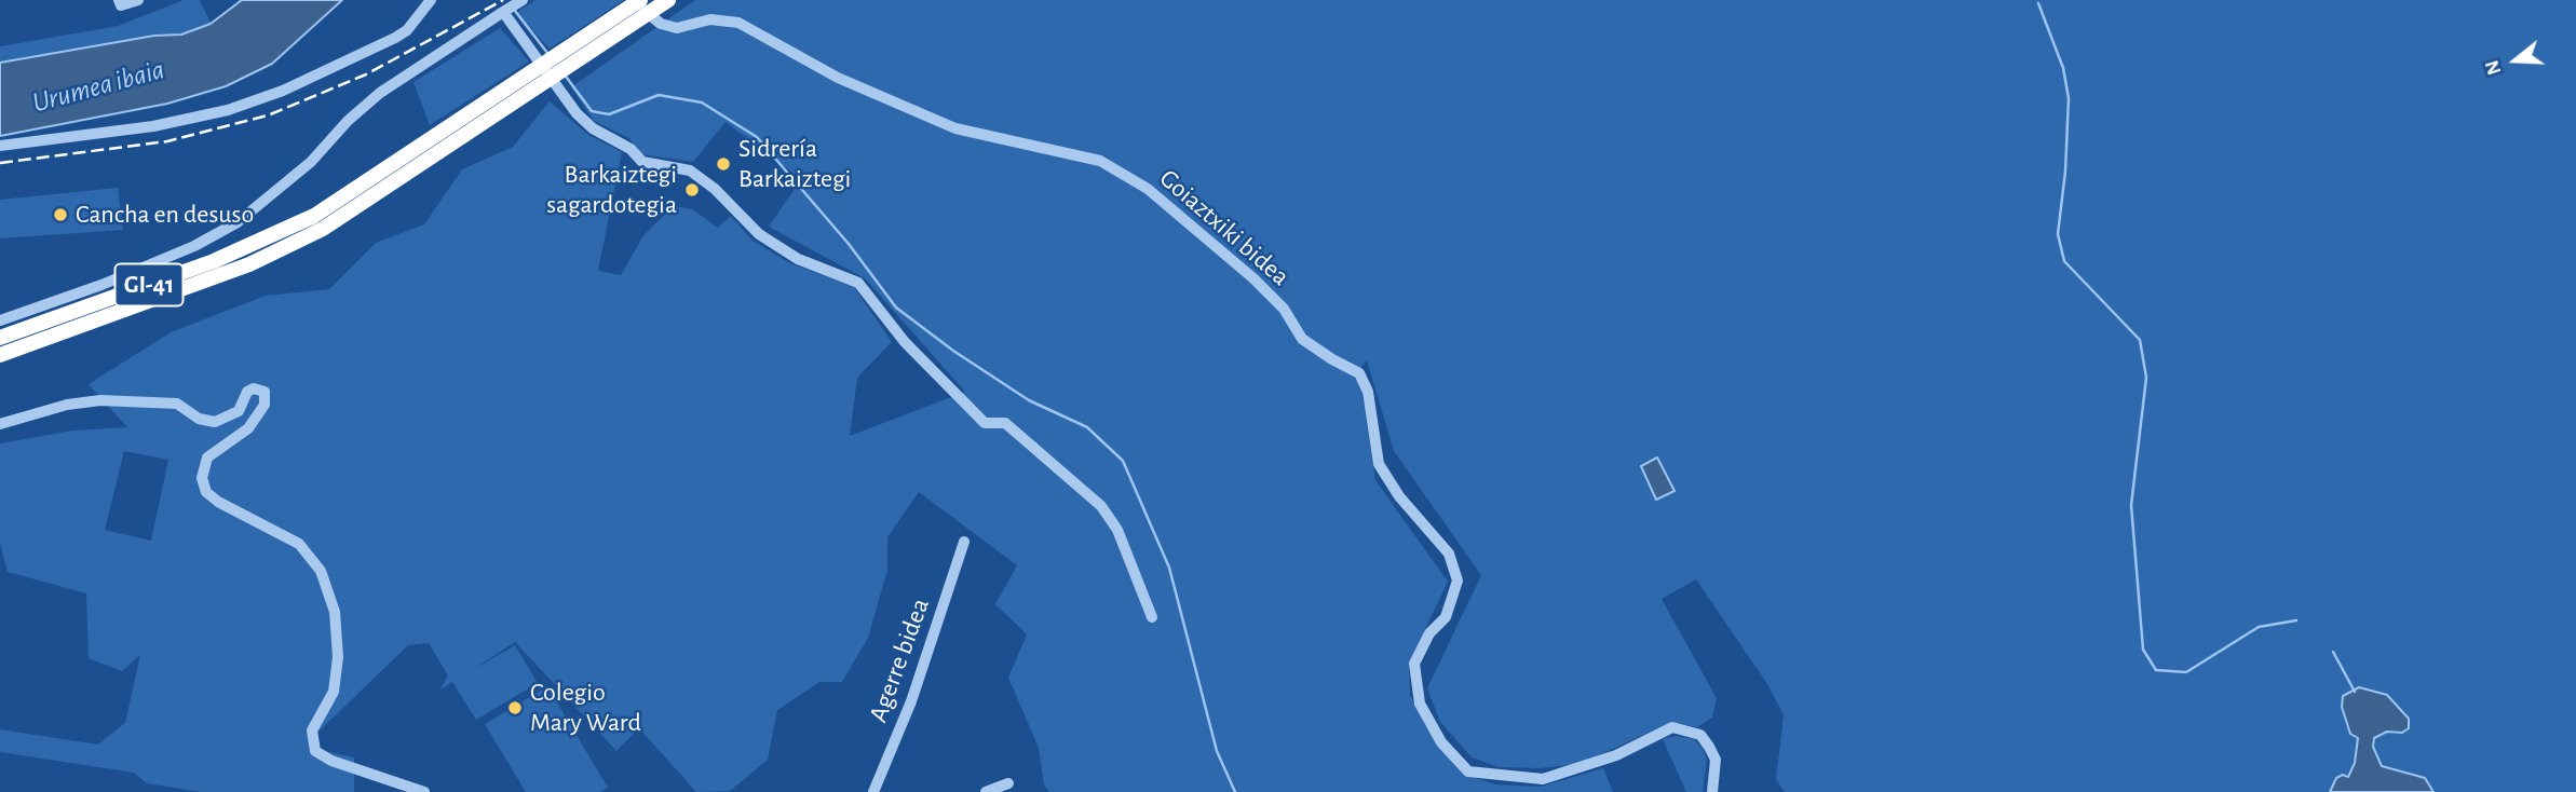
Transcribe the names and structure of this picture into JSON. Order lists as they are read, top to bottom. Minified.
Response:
{"streets":{"highway":["GI-41"],"street":["Goiaztxiki bidea","Agerre bidea"]},"water":["Urumea ibaia"],"places":["Sidrería Barkaiztegi","Barkaiztegi sagardotegia","Cancha en desuso","Colegio Mary Ward"],"north":"left"}
